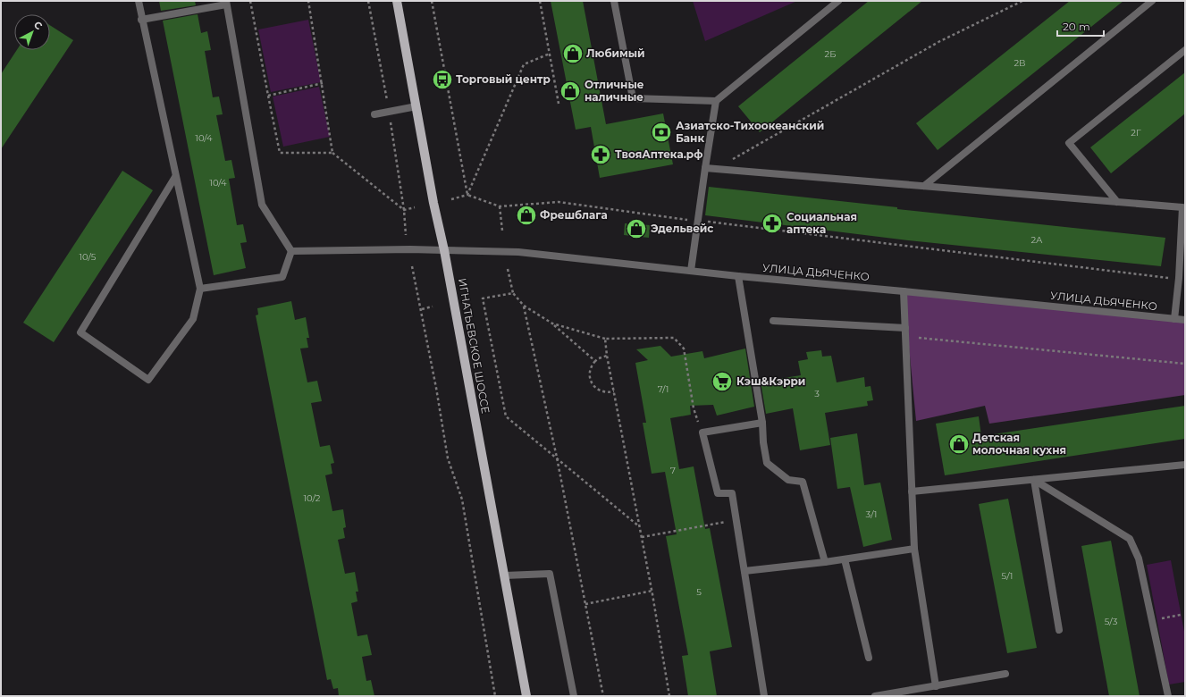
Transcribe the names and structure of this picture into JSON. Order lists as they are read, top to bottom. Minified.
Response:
{"streets":{"main road":["ИГНАТЬЕВСКОЕ ШОССЕ"],"street":["УЛИЦА ДЬЯЧЕНКО"]},"crossings":[["УЛИЦА ДЬЯЧЕНКО","ИГНАТЬЕВСКОЕ ШОССЕ"]],"places":{"shop":["Любимый","Отличные наличные","Фрешблага","Эдельвейс","Детская молочная кухня"],"bus stop":["Торговый центр"],"bank":["Азиатско-Тихоокеанский Банк"],"pharmacy":["ТвояАптека.рф","Социальная аптека"],"supermarket":["Кэш&Кэрри"]},"house_numbers":["2Б","2В","2Г","10/4","10/4","2А","10/5","7/1","3","7","10/2","3/1","5/1","5","5/3"],"scale_bar":"20 m","north":"top right"}
